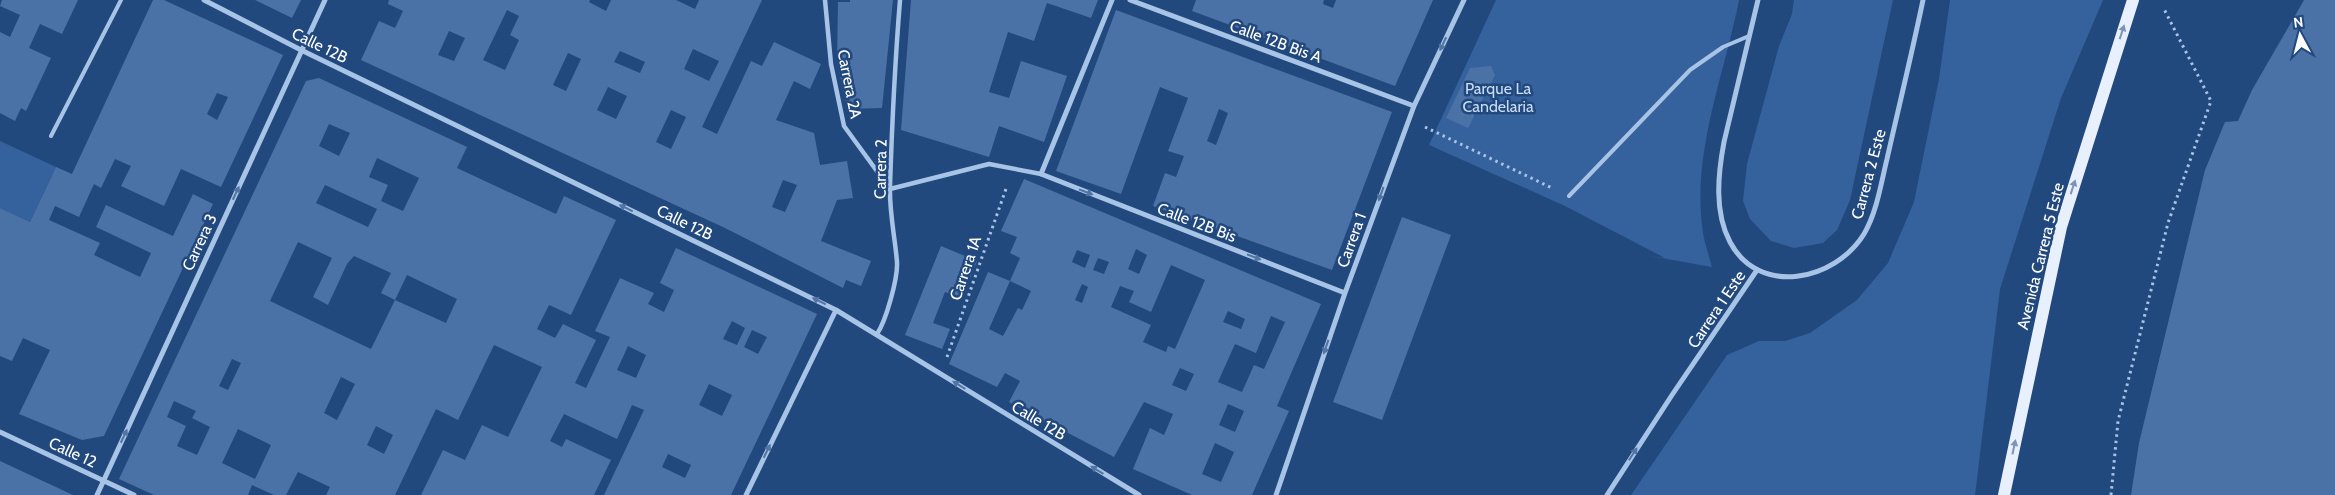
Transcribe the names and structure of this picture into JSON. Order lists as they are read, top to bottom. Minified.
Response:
{"streets":{"main road":["Avenida Carrera 5 Este"],"street":["Calle 12B Bis A","Calle 12B","Carrera 2A","Carrera 2","Carrera 2 Este","Calle 12B Bis","Carrera 1","Carrera 3","Carrera 1 Este","Calle 12"],"path":["Carrera 1A"]},"crossings":[["Calle 12B Bis A","Carrera 1"],["Calle 12B","Carrera 2"],["Calle 12B","Carrera 3"],["Calle 12B","Carrera 1A"],["Carrera 2A","Carrera 2"],["Carrera 2 Este","Carrera 1 Este"],["Calle 12B Bis","Carrera 1"],["Carrera 3","Calle 12"]],"one_way":["Calle 12B","Calle 12B Bis","Carrera 1","Carrera 3","Avenida Carrera 5 Este","Carrera 1 Este"],"parks":["Parque La Candelaria"],"north":"top"}
